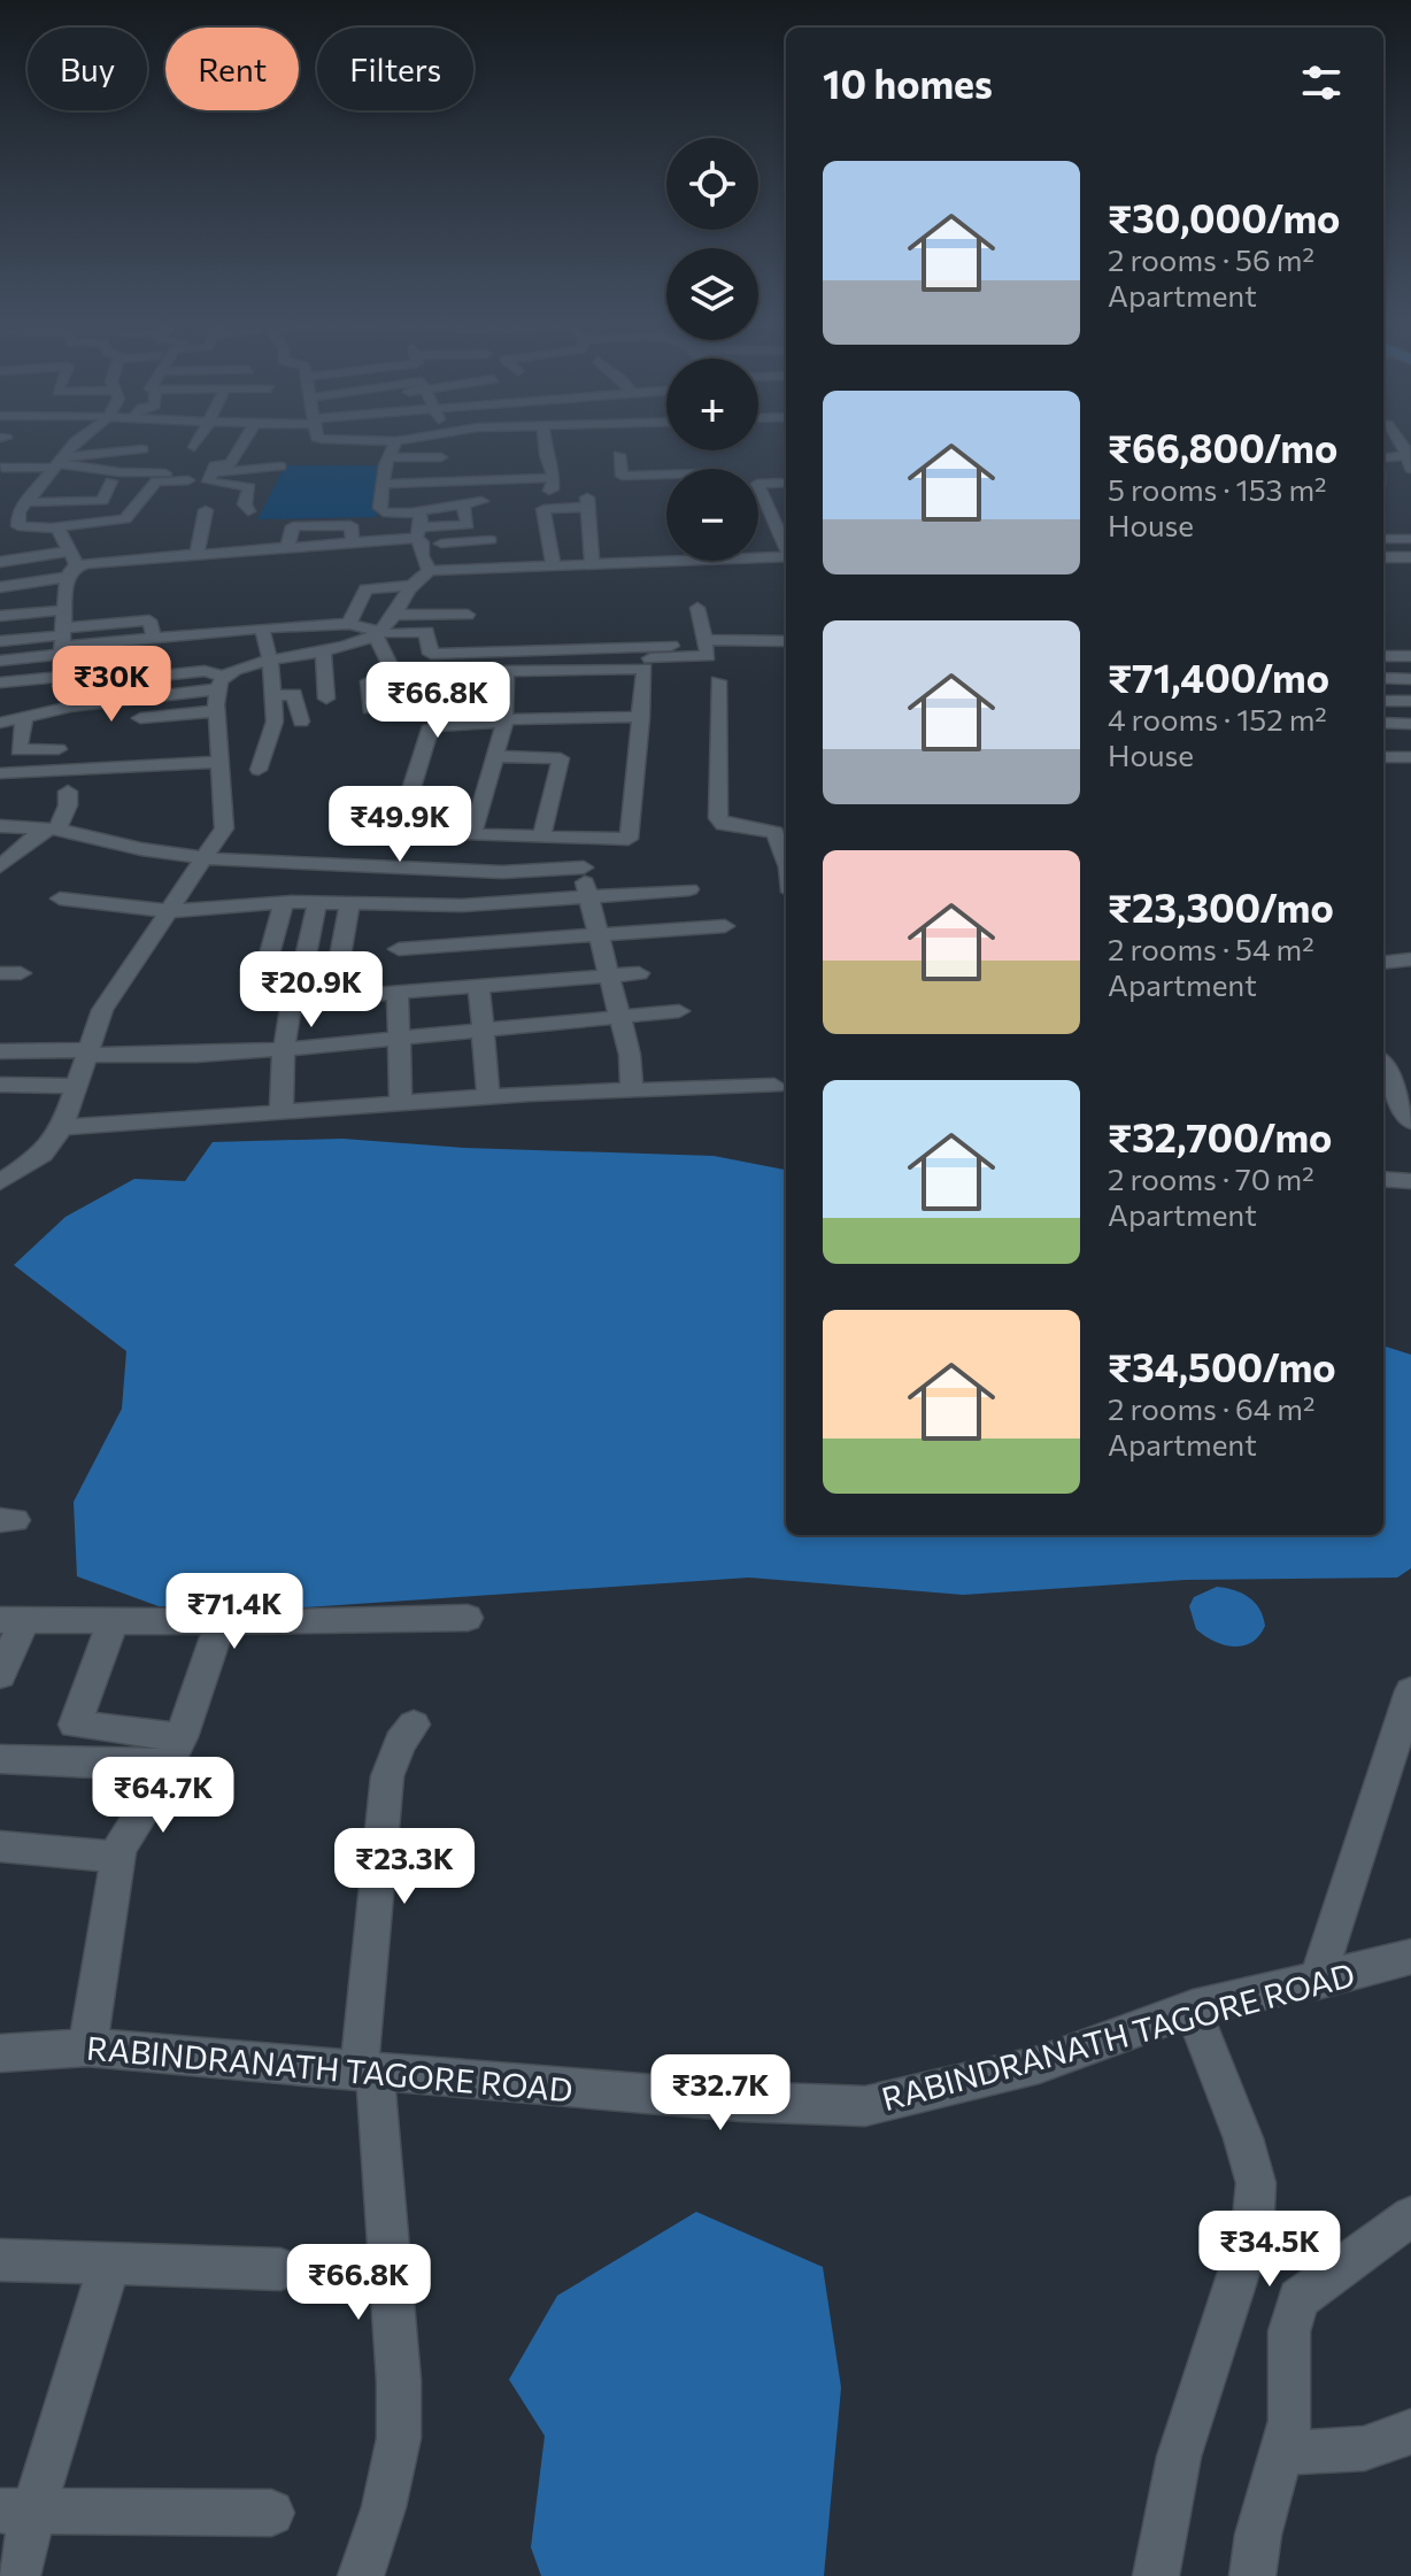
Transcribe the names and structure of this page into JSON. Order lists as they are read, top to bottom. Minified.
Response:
{"streets":{"street":["RABINDRANATH TAGORE ROAD"]},"page":{"chip":["Buy","Rent","Filters"],"heading":"10 homes","map_buttons":["+","−"],"list":[{"name":"₹30,000/mo","note":"2 rooms · 56 m² · Apartment"},{"name":"₹66,800/mo","note":"5 rooms · 153 m² · House"},{"name":"₹71,400/mo","note":"4 rooms · 152 m² · House"},{"name":"₹23,300/mo","note":"2 rooms · 54 m² · Apartment"},{"name":"₹32,700/mo","note":"2 rooms · 70 m² · Apartment"},{"name":"₹34,500/mo","note":"2 rooms · 64 m² · Apartment"}],"price":["₹30K","₹66.8K","₹49.9K","₹20.9K","₹71.4K","₹64.7K","₹23.3K","₹32.7K","₹34.5K","₹66.8K"]}}
